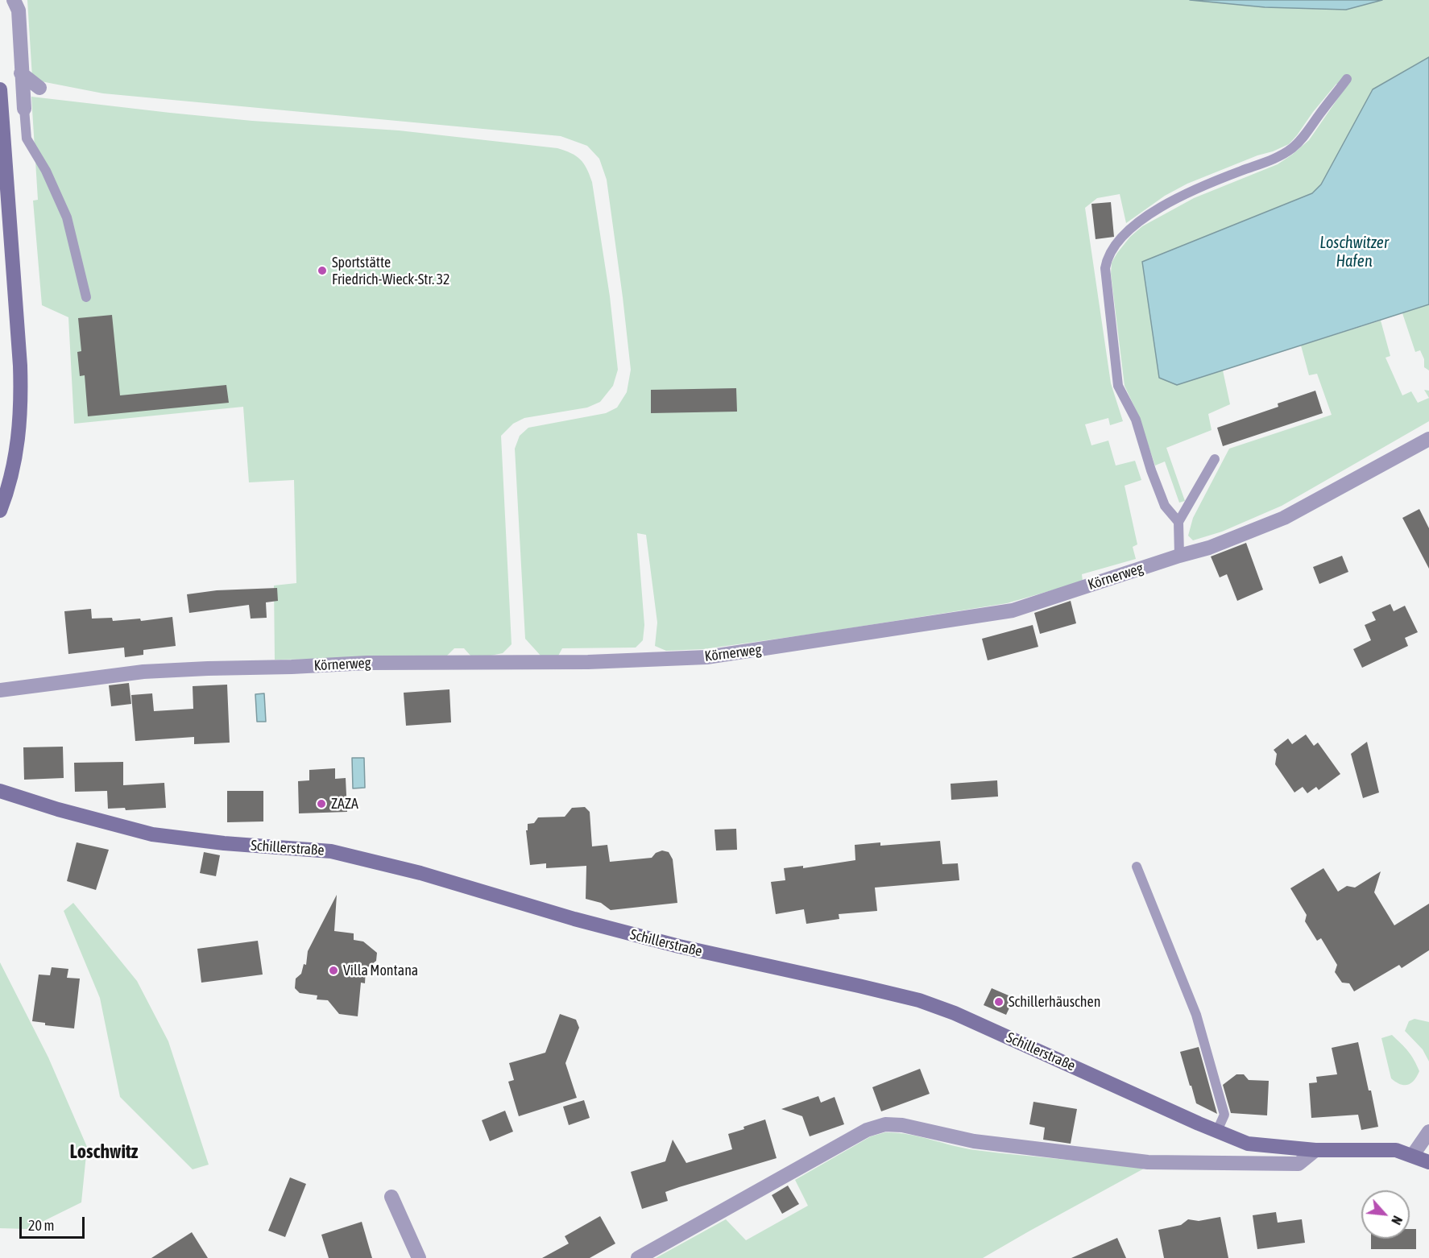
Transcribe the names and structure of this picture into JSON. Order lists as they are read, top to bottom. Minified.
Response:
{"streets":{"street":["Körnerweg","Schillerstraße"]},"districts":["Loschwitz"],"water":["Loschwitzer Hafen"],"places":["Sportstätte Friedrich-Wieck-Str. 32","ZAZA","Villa Montana","Schillerhäuschen"],"scale_bar":"20 m","north":"bottom right"}
